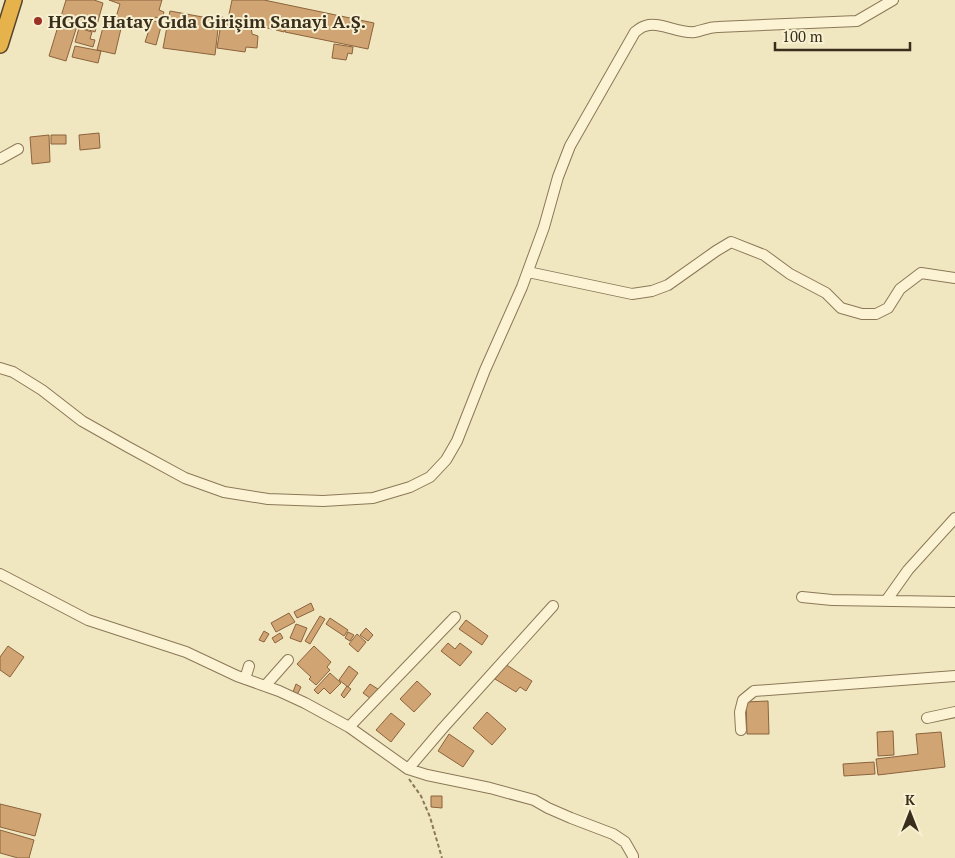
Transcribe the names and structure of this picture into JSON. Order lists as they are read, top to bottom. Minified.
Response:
{"places":["HGGS Hatay Gıda Girişim Sanayi A.Ş."],"scale_bar":"100 m","north":"top"}
